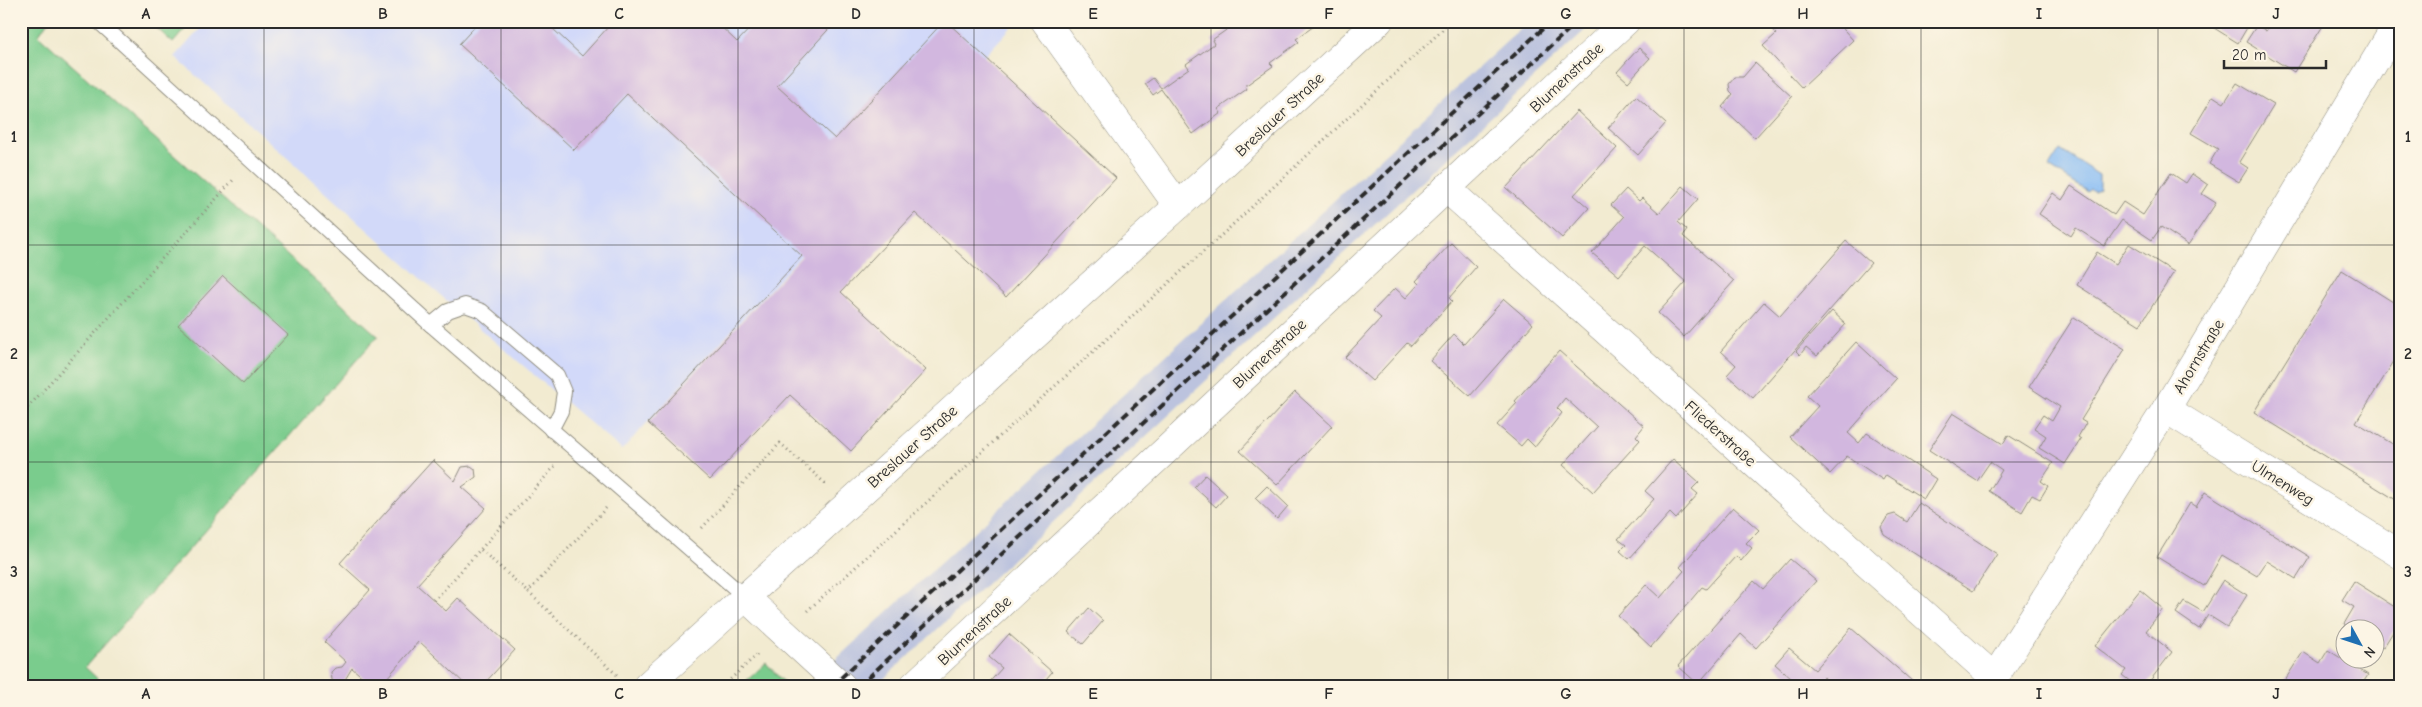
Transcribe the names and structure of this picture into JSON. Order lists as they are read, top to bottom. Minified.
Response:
{"streets":{"street":["Blumenstraße","Breslauer Straße","Ahornstraße","Fliederstraße","Ulmenweg"]},"crossings":[["Blumenstraße","Fliederstraße"],["Ahornstraße","Fliederstraße"],["Ahornstraße","Ulmenweg"]],"scale_bar":"20 m","north":"bottom right","grid":{"columns":["A","B","C","D","E","F","G","H","I","J"],"rows":["1","2","3"]}}
